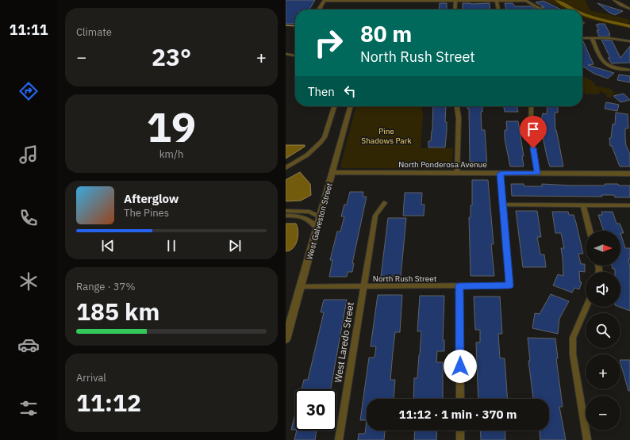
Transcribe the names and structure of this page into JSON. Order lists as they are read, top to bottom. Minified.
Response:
{"streets":{"street":["North Ponderosa Avenue","West Galveston Street","North Rush Street","West Laredo Street"]},"crossings":[["North Ponderosa Avenue","West Galveston Street"],["West Galveston Street","North Rush Street"],["North Rush Street","West Laredo Street"]],"parks":["Pine Shadows Park"],"north":"right","page":{"tabs":"11:11","tile":["Climate",["19","km/h"],["Range · 37%","185 km"],["Arrival","11:12"]],"turn":["80 m","North Rush Street"],"heat":["−","23°","+"],"then":"Then","song":["Afterglow","The Pines"],"map_buttons":["+","−"],"limit":"30","trip":"11:12 · 1 min · 370 m"}}
